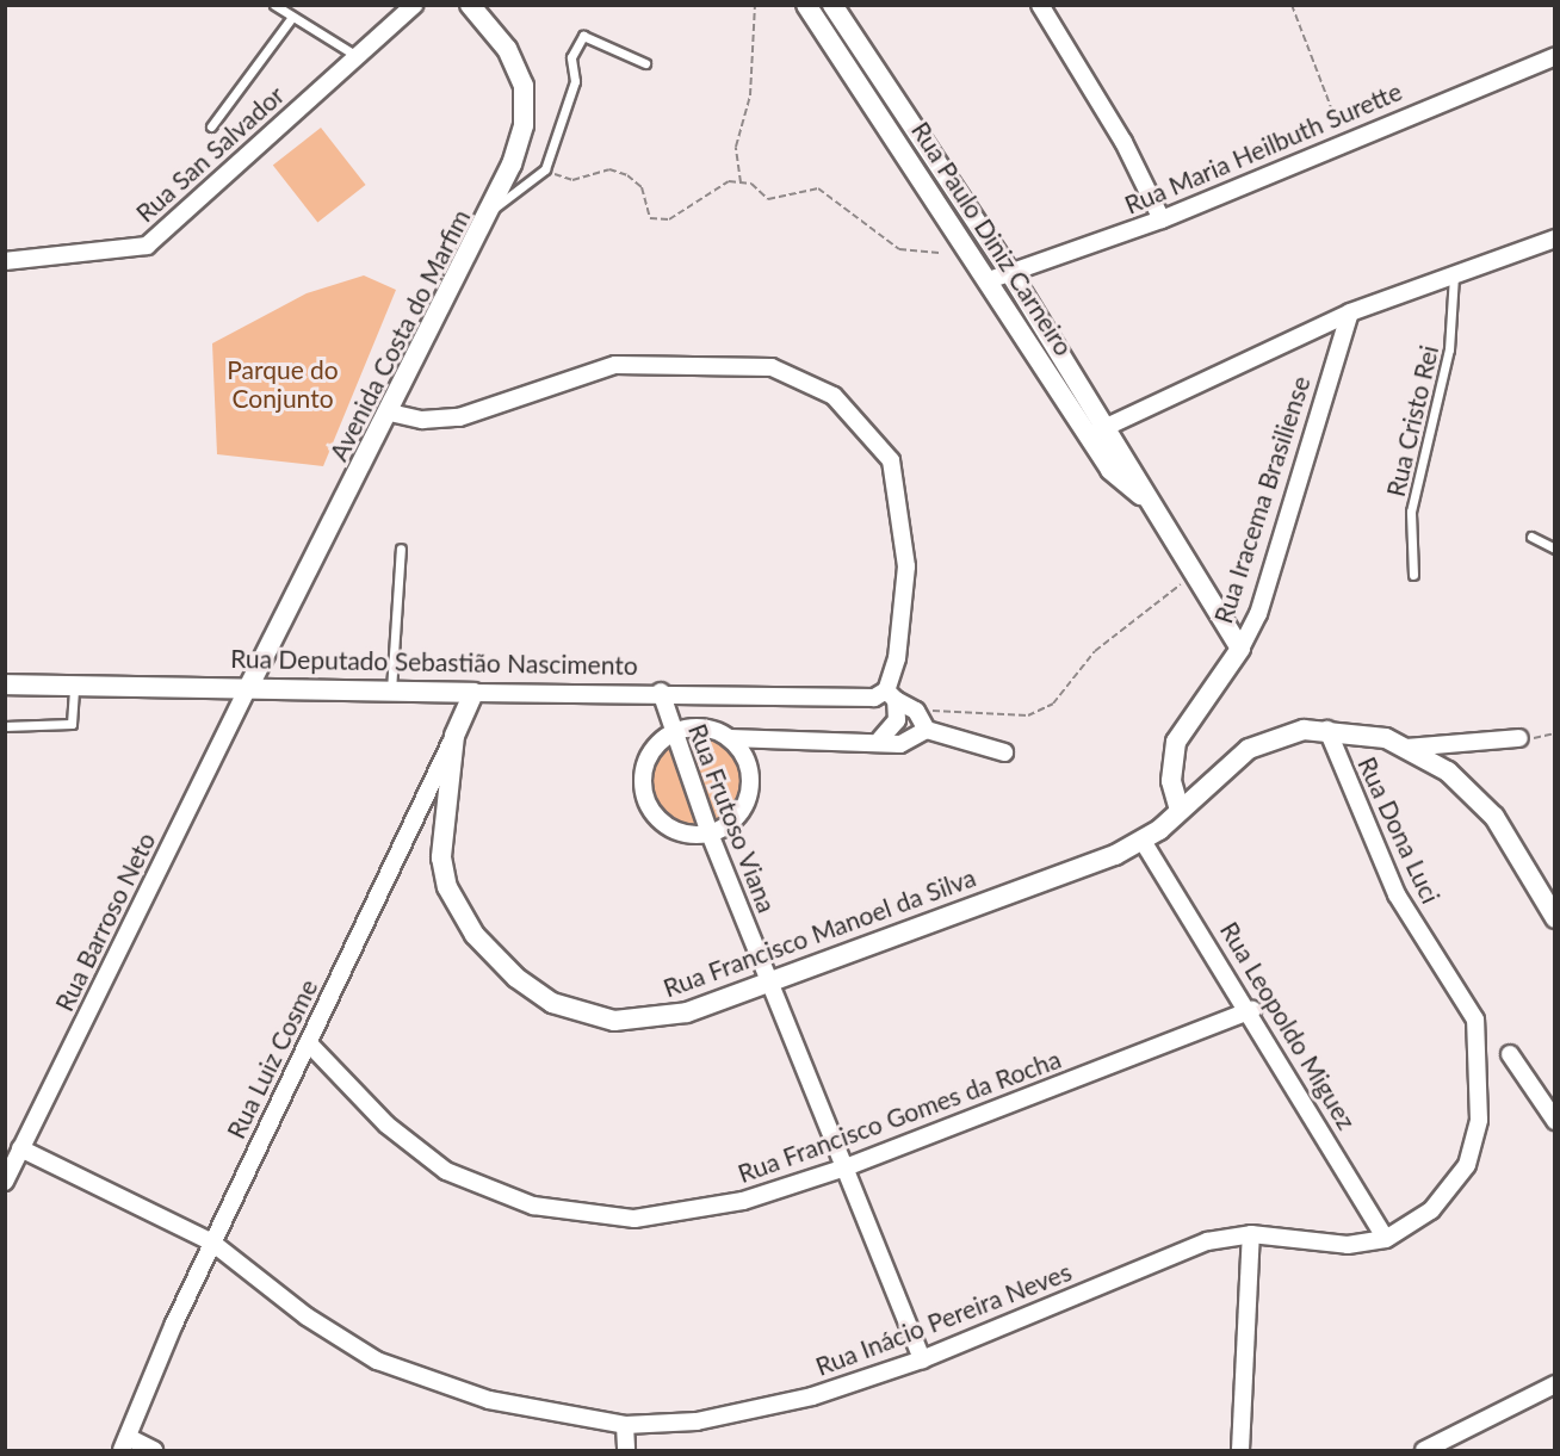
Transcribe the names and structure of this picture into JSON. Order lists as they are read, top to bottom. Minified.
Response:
{"streets":{"street":["Rua Maria Heilbuth Surette","Rua San Salvador","Rua Paulo Diniz Carneiro","Avenida Costa do Marfim","Rua Iracema Brasiliense","Rua Deputado Sebastião Nascimento","Rua Frutoso Viana","Rua Dona Luci","Rua Barroso Neto","Rua Francisco Manoel da Silva","Rua Leopoldo Miguez","Rua Luiz Cosme","Rua Francisco Gomes da Rocha","Rua Inácio Pereira Neves"],"lane":["Rua Cristo Rei"]},"crossings":[["Rua Maria Heilbuth Surette","Rua Paulo Diniz Carneiro"],["Rua Paulo Diniz Carneiro","Rua Iracema Brasiliense"],["Avenida Costa do Marfim","Rua Deputado Sebastião Nascimento"],["Avenida Costa do Marfim","Rua Barroso Neto"],["Rua Iracema Brasiliense","Rua Francisco Manoel da Silva"],["Rua Deputado Sebastião Nascimento","Rua Frutoso Viana"],["Rua Deputado Sebastião Nascimento","Rua Barroso Neto"],["Rua Deputado Sebastião Nascimento","Rua Luiz Cosme"],["Rua Frutoso Viana","Rua Francisco Manoel da Silva"],["Rua Frutoso Viana","Rua Francisco Gomes da Rocha"],["Rua Frutoso Viana","Rua Inácio Pereira Neves"],["Rua Dona Luci","Rua Francisco Manoel da Silva"],["Rua Dona Luci","Rua Inácio Pereira Neves"],["Rua Barroso Neto","Rua Inácio Pereira Neves"],["Rua Francisco Manoel da Silva","Rua Leopoldo Miguez"],["Rua Francisco Manoel da Silva","Rua Luiz Cosme"],["Rua Leopoldo Miguez","Rua Francisco Gomes da Rocha"],["Rua Leopoldo Miguez","Rua Inácio Pereira Neves"],["Rua Luiz Cosme","Rua Francisco Gomes da Rocha"],["Rua Luiz Cosme","Rua Inácio Pereira Neves"]],"parks":["Parque do Conjunto"]}
